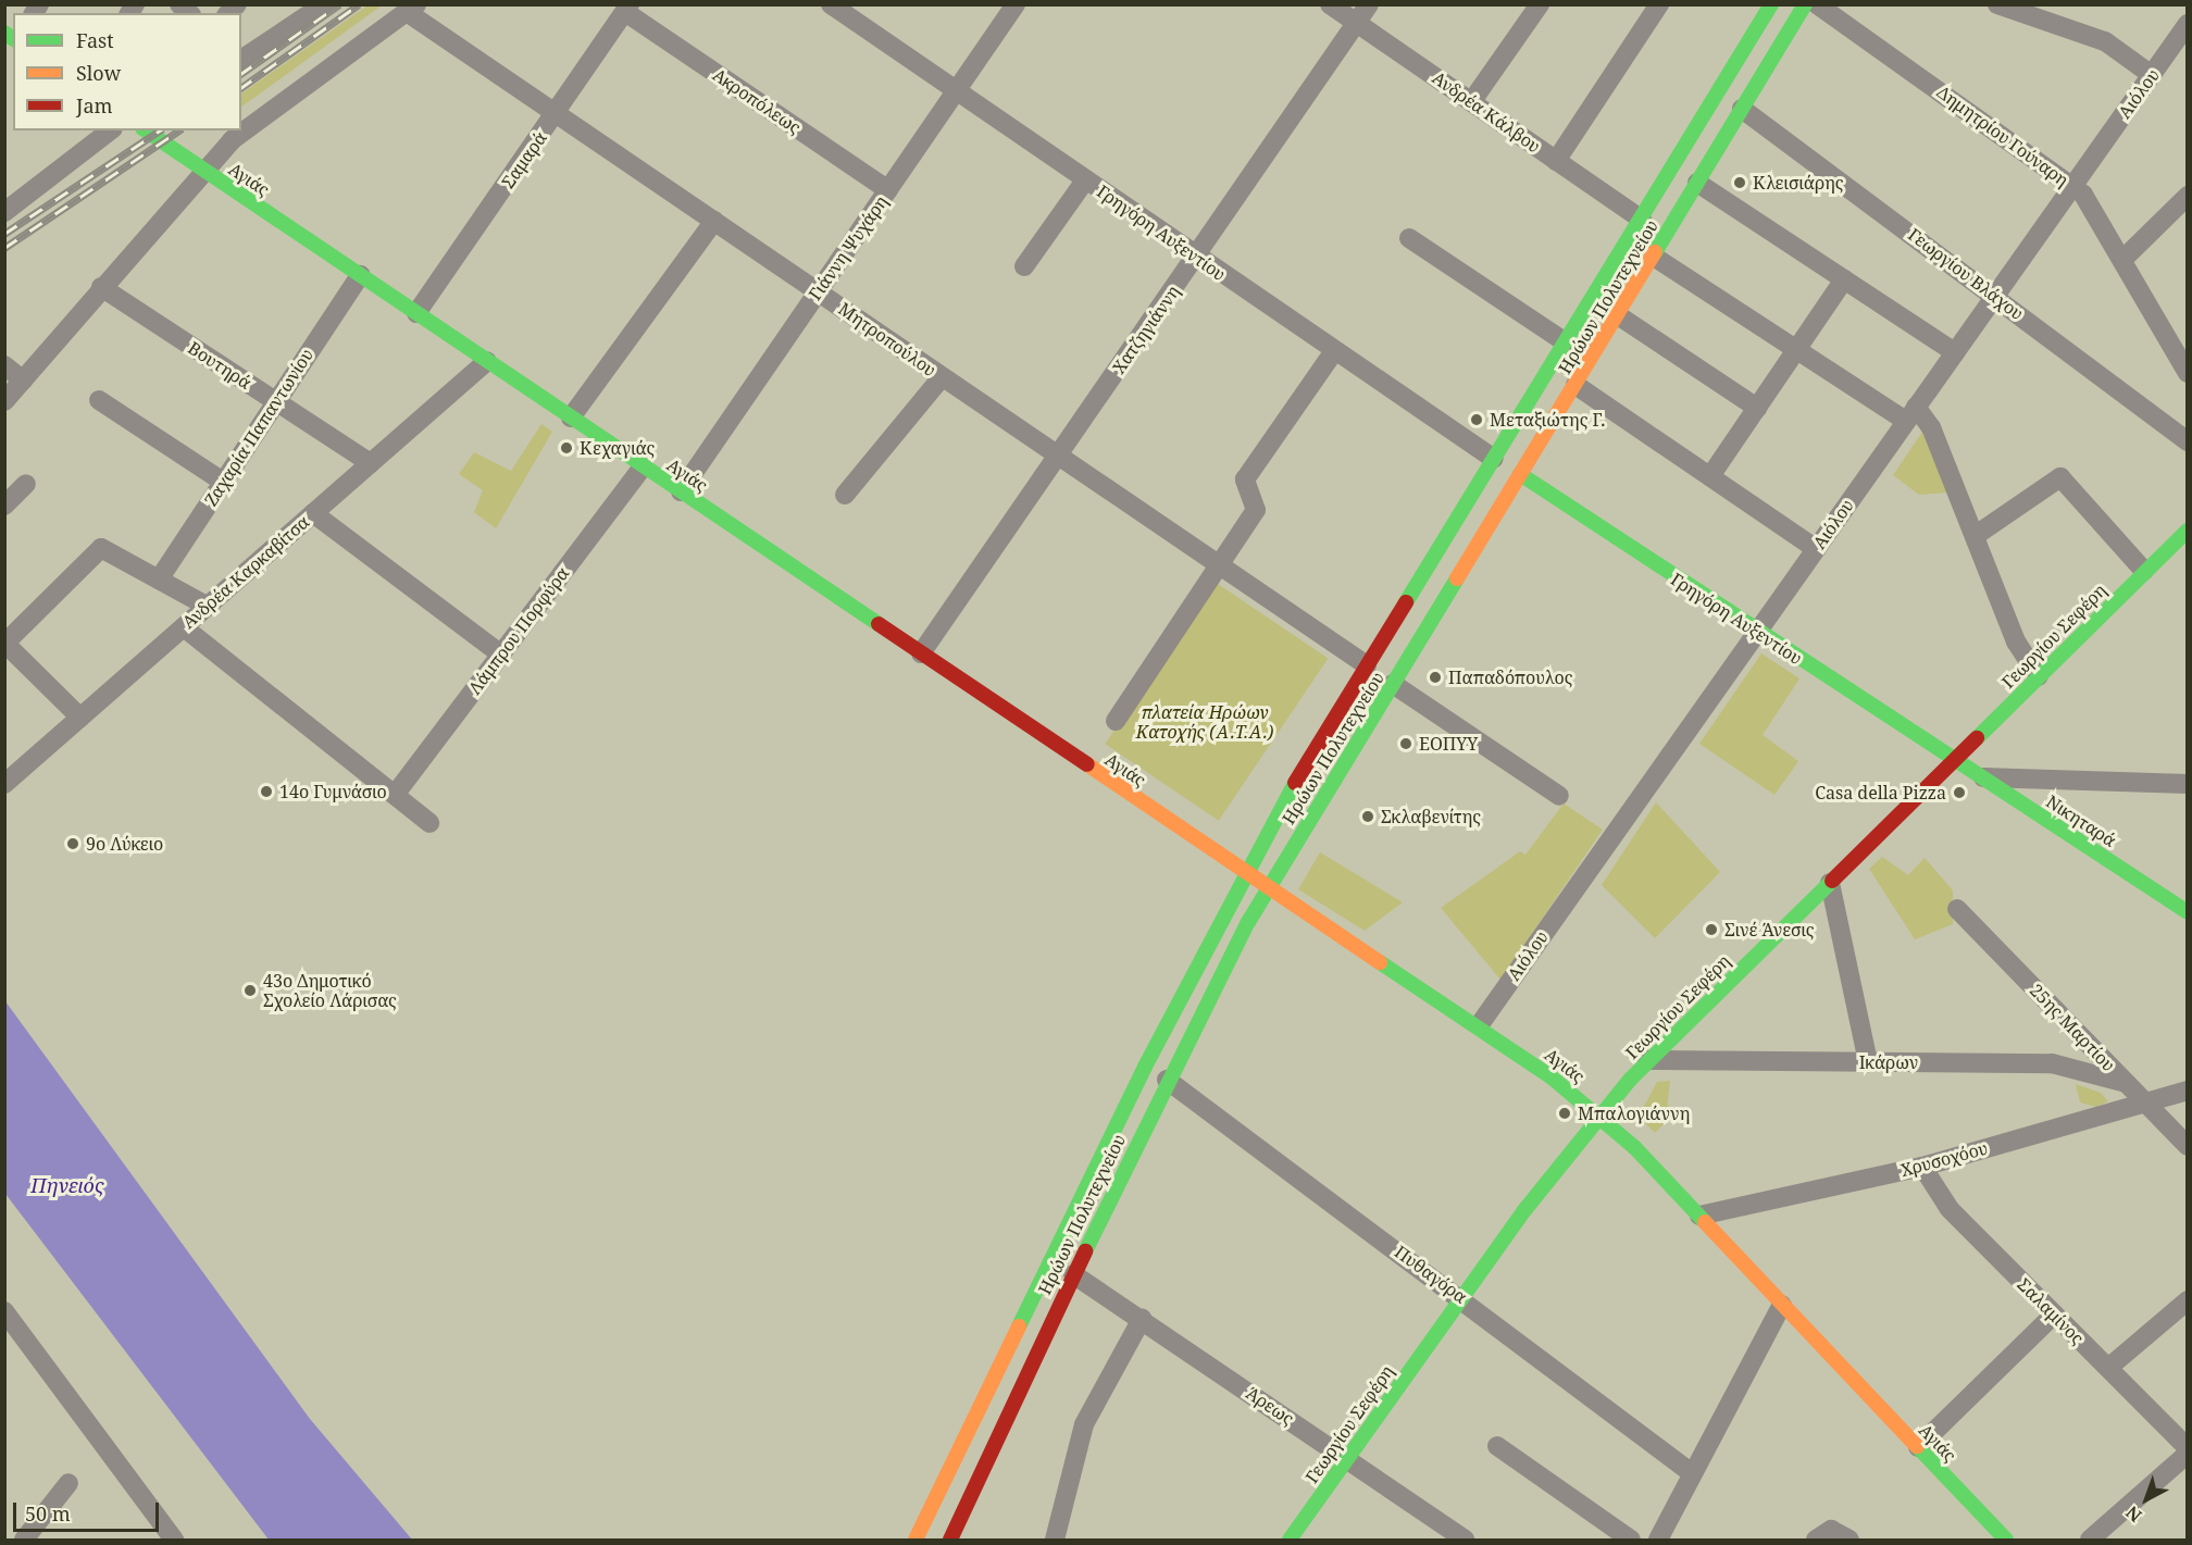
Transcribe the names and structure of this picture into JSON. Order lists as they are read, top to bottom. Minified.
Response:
{"streets":{"main road":["Αγιάς","Γρηγόρη Αυξεντίου","Ηρώων Πολυτεχνείου","Γεωργίου Σεφέρη","Νικηταρά"],"street":["Αιόλου","Ακροπόλεως","Ανδρέα Κάλβου","Δημητρίου Γούναρη","Σαμαρά","Γιάννη Ψυχάρη","Γεωργίου Βλάχου","Χατζηγιάννη","Μητροπούλου","Βουτηρά","Ζαχαρία Παπαντωνίου","Ανδρέα Καρκαβίτσα","Λάμπρου Πορφύρα","25ης Μαρτίου","Ικάρων","Χρυσοχόου","Πυθαγόρα","Σαλαμίνος","Άρεως"]},"crossings":[["Αιόλου","Δημητρίου Γούναρη"],["Αιόλου","Αγιάς"],["Αιόλου","Γρηγόρη Αυξεντίου"],["Αιόλου","Γεωργίου Βλάχου"],["Ακροπόλεως","Σαμαρά"],["Ακροπόλεως","Γιάννη Ψυχάρη"],["Ανδρέα Κάλβου","Ηρώων Πολυτεχνείου"],["Ανδρέα Κάλβου","Χατζηγιάννη"],["Σαμαρά","Αγιάς"],["Σαμαρά","Μητροπούλου"],["Αγιάς","Γιάννη Ψυχάρη"],["Αγιάς","Ηρώων Πολυτεχνείου"],["Αγιάς","Χατζηγιάννη"],["Αγιάς","Ζαχαρία Παπαντωνίου"],["Αγιάς","Ανδρέα Καρκαβίτσα"],["Αγιάς","Λάμπρου Πορφύρα"],["Αγιάς","Γεωργίου Σεφέρη"],["Αγιάς","Χρυσοχόου"],["Γρηγόρη Αυξεντίου","Γιάννη Ψυχάρη"],["Γρηγόρη Αυξεντίου","Ηρώων Πολυτεχνείου"],["Γρηγόρη Αυξεντίου","Χατζηγιάννη"],["Γρηγόρη Αυξεντίου","Γεωργίου Σεφέρη"],["Γρηγόρη Αυξεντίου","Νικηταρά"],["Γιάννη Ψυχάρη","Μητροπούλου"],["Γεωργίου Βλάχου","Ηρώων Πολυτεχνείου"],["Ηρώων Πολυτεχνείου","Μητροπούλου"],["Ηρώων Πολυτεχνείου","Πυθαγόρα"],["Ηρώων Πολυτεχνείου","Άρεως"],["Χατζηγιάννη","Μητροπούλου"],["Βουτηρά","Ζαχαρία Παπαντωνίου"],["Βουτηρά","Ανδρέα Καρκαβίτσα"],["Γεωργίου Σεφέρη","Νικηταρά"],["Γεωργίου Σεφέρη","Ικάρων"],["Γεωργίου Σεφέρη","Πυθαγόρα"],["Γεωργίου Σεφέρη","Άρεως"],["25ης Μαρτίου","Ικάρων"],["25ης Μαρτίου","Χρυσοχόου"],["Χρυσοχόου","Σαλαμίνος"]],"water":["Πηνειός"],"parks":["πλατεία Ηρώων Κατοχής (Α.Τ.Α.)"],"places":["Κλεισιάρης","Μεταξιώτης Γ.","Κεχαγιάς","Παπαδόπουλος","ΕΟΠΥΥ","14ο Γυμνάσιο","Casa della Pizza","Σκλαβενίτης","9ο Λύκειο","Σινέ Άνεσις","43ο Δημοτικό Σχολείο Λάρισας","Μπαλογιάννη"],"legend":["Fast","Slow","Jam"],"scale_bar":"50 m","north":"bottom left"}
